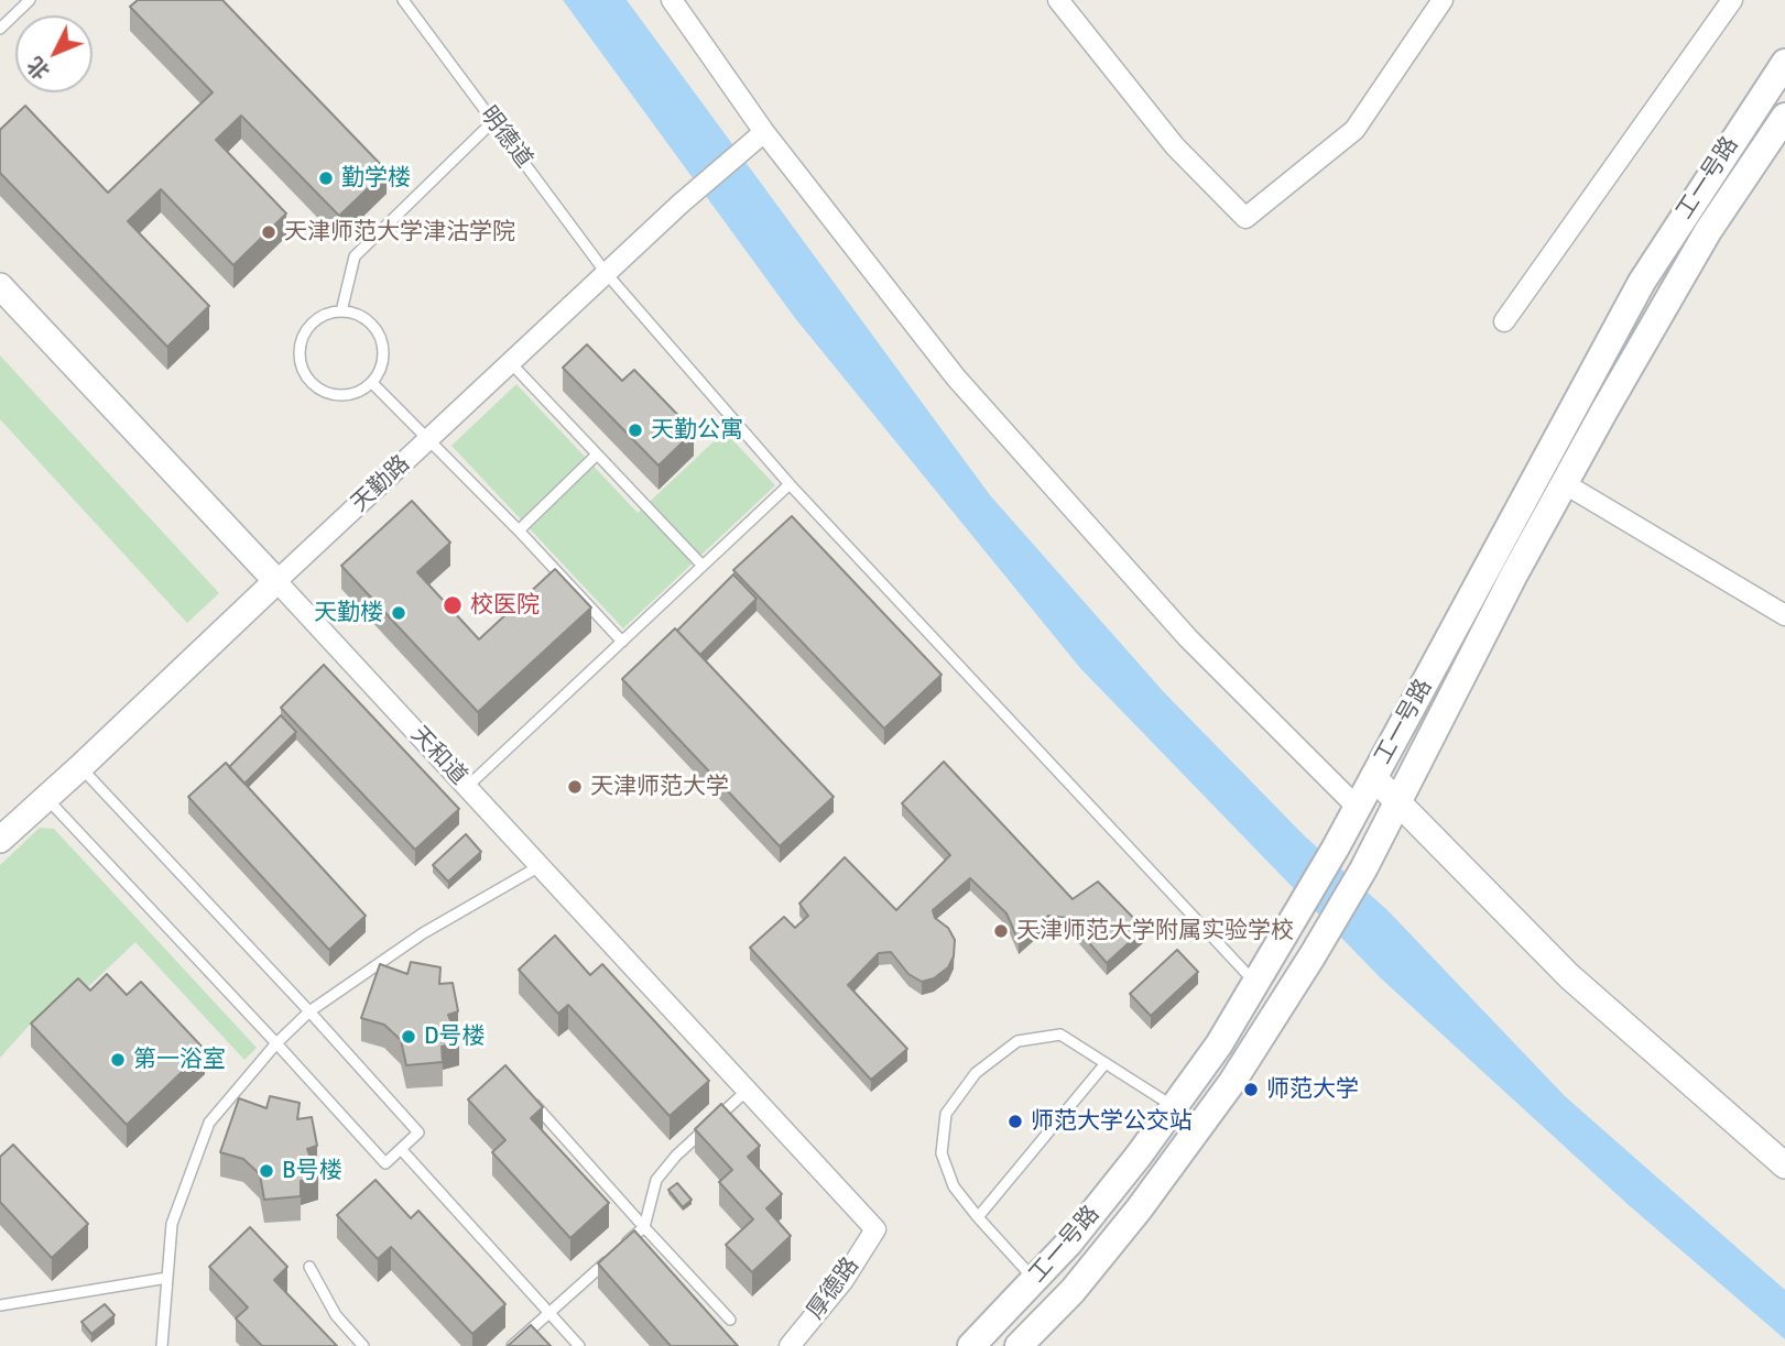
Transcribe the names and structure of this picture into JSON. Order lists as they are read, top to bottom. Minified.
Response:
{"streets":{"main road":["工一号路"],"street":["天勤路","天和道","厚德路"],"lane":["明德道"]},"crossings":[["明德道","工一号路"],["明德道","天勤路"],["天勤路","天和道"],["天和道","厚德路"]],"places":["勤学楼","天津师范大学津沽学院","天勤公寓","校医院","天勤楼","天津师范大学","天津师范大学附属实验学校","D号楼","第一浴室","师范大学","师范大学公交站","B号楼"],"north":"bottom left"}
